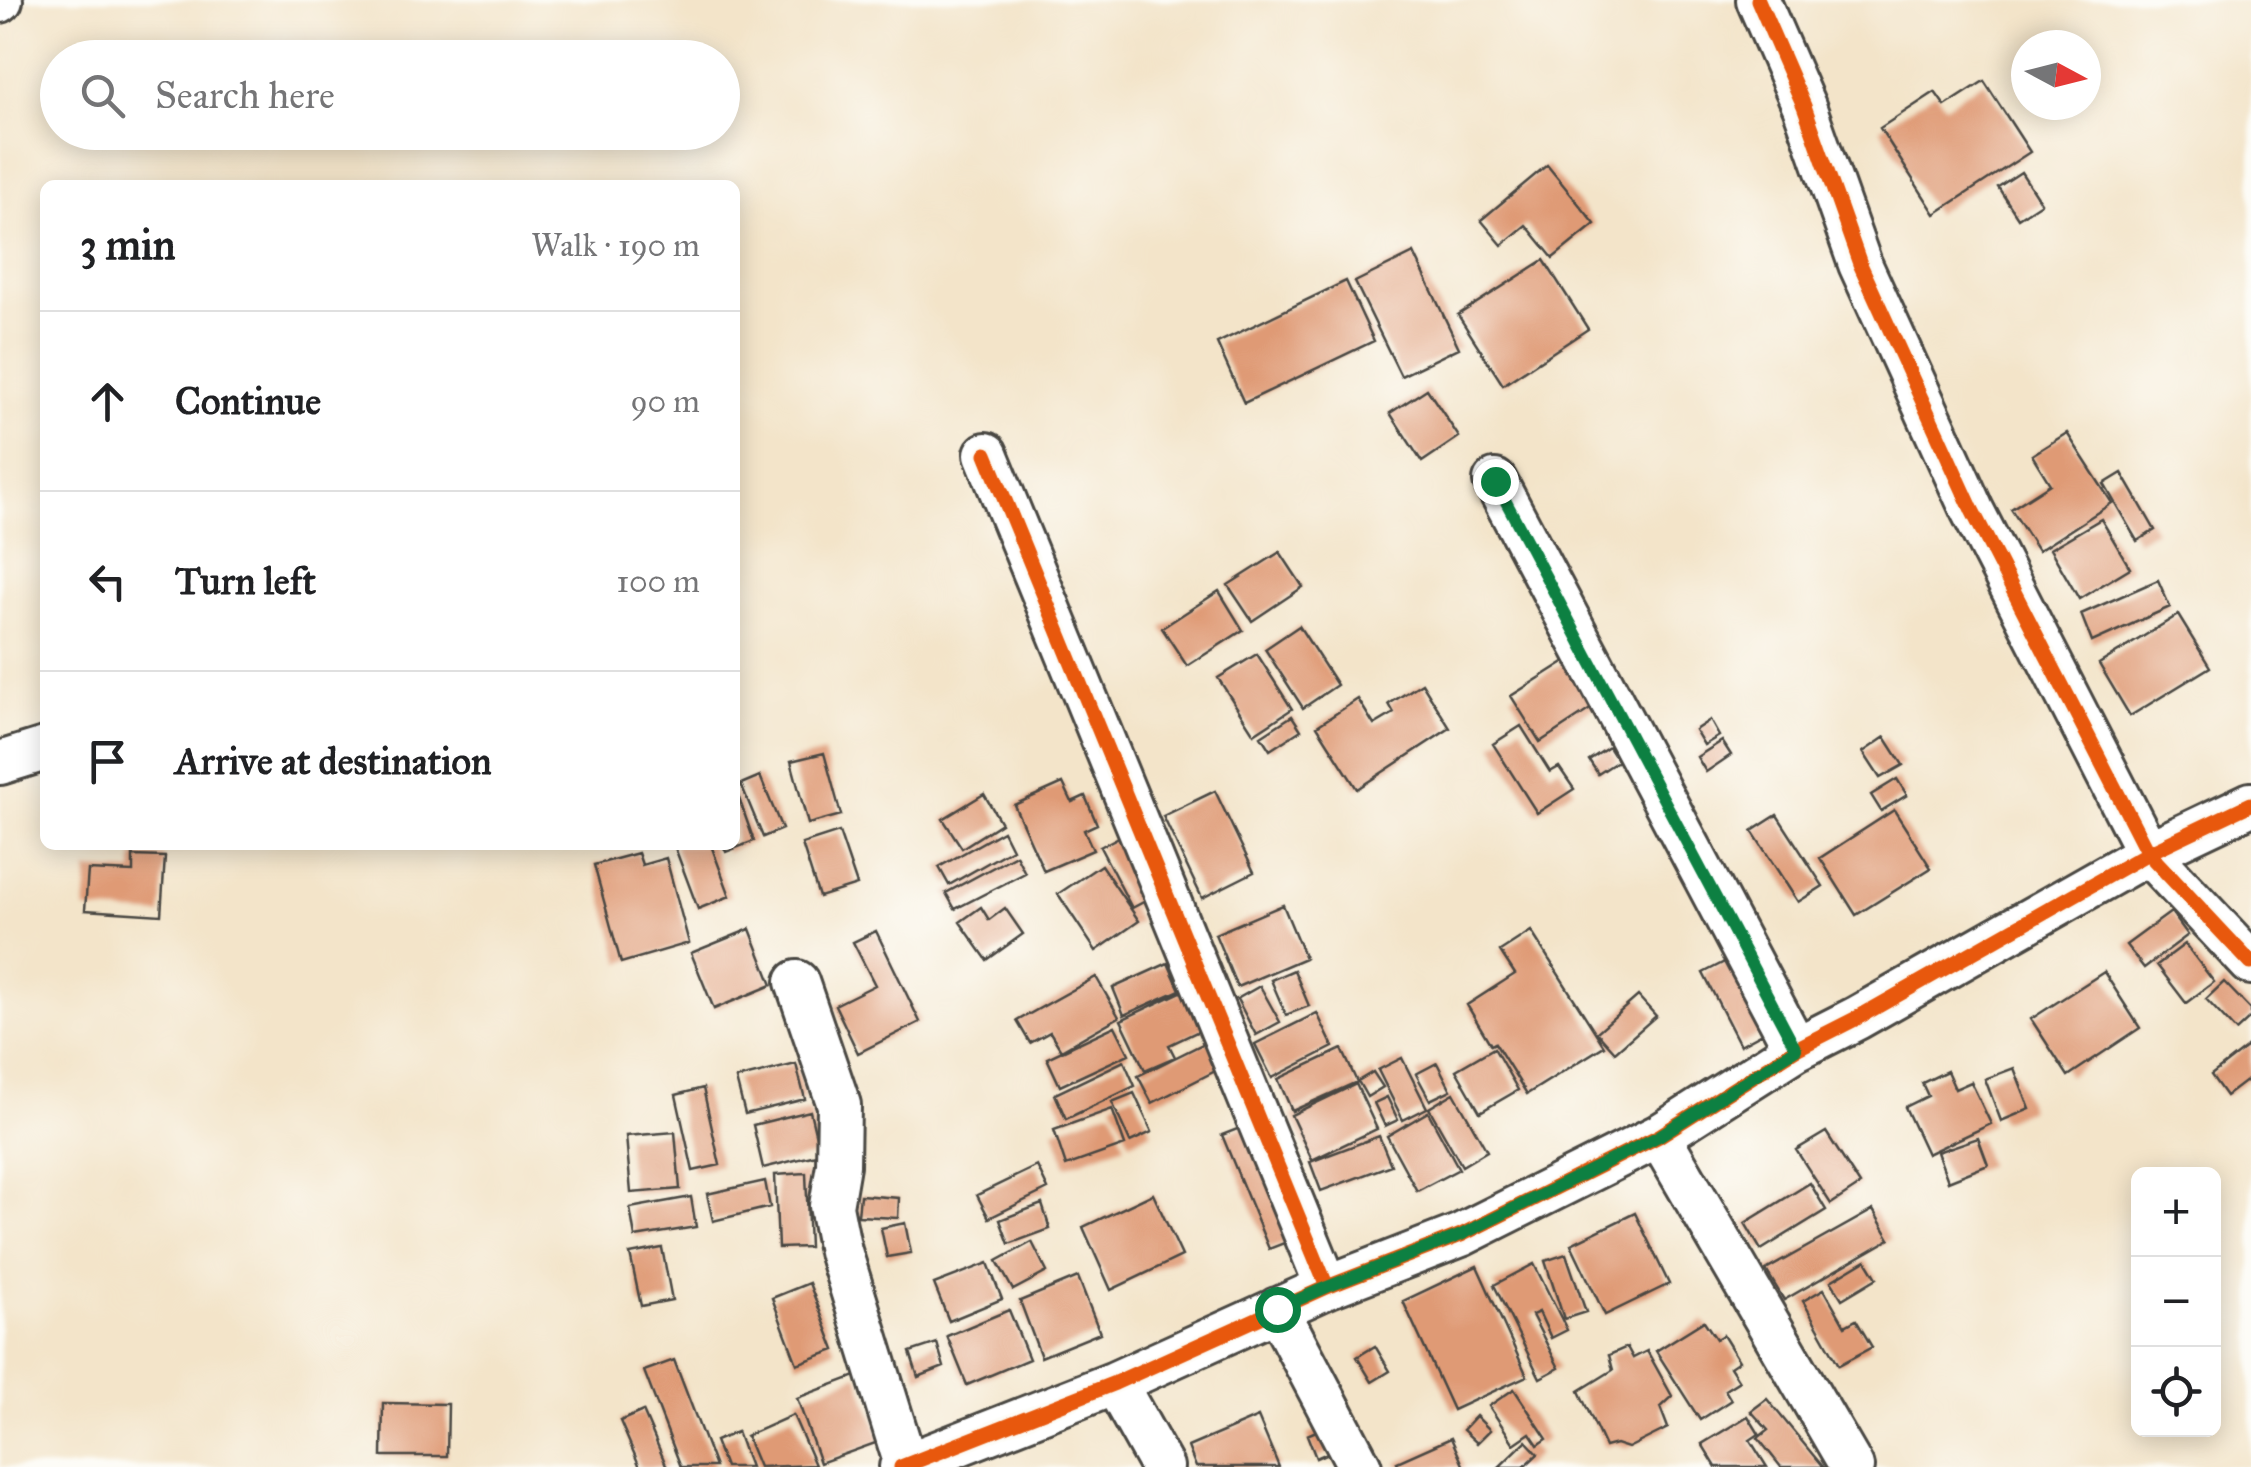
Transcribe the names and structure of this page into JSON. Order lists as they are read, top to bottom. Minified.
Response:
{"north":"right","page":{"search":"Search here","heading":["3 min","Walk · 190 m"],"list":[["Continue","90 m"],["Turn left","100 m"],"Arrive at destination"],"map_buttons":["+","−"]}}
